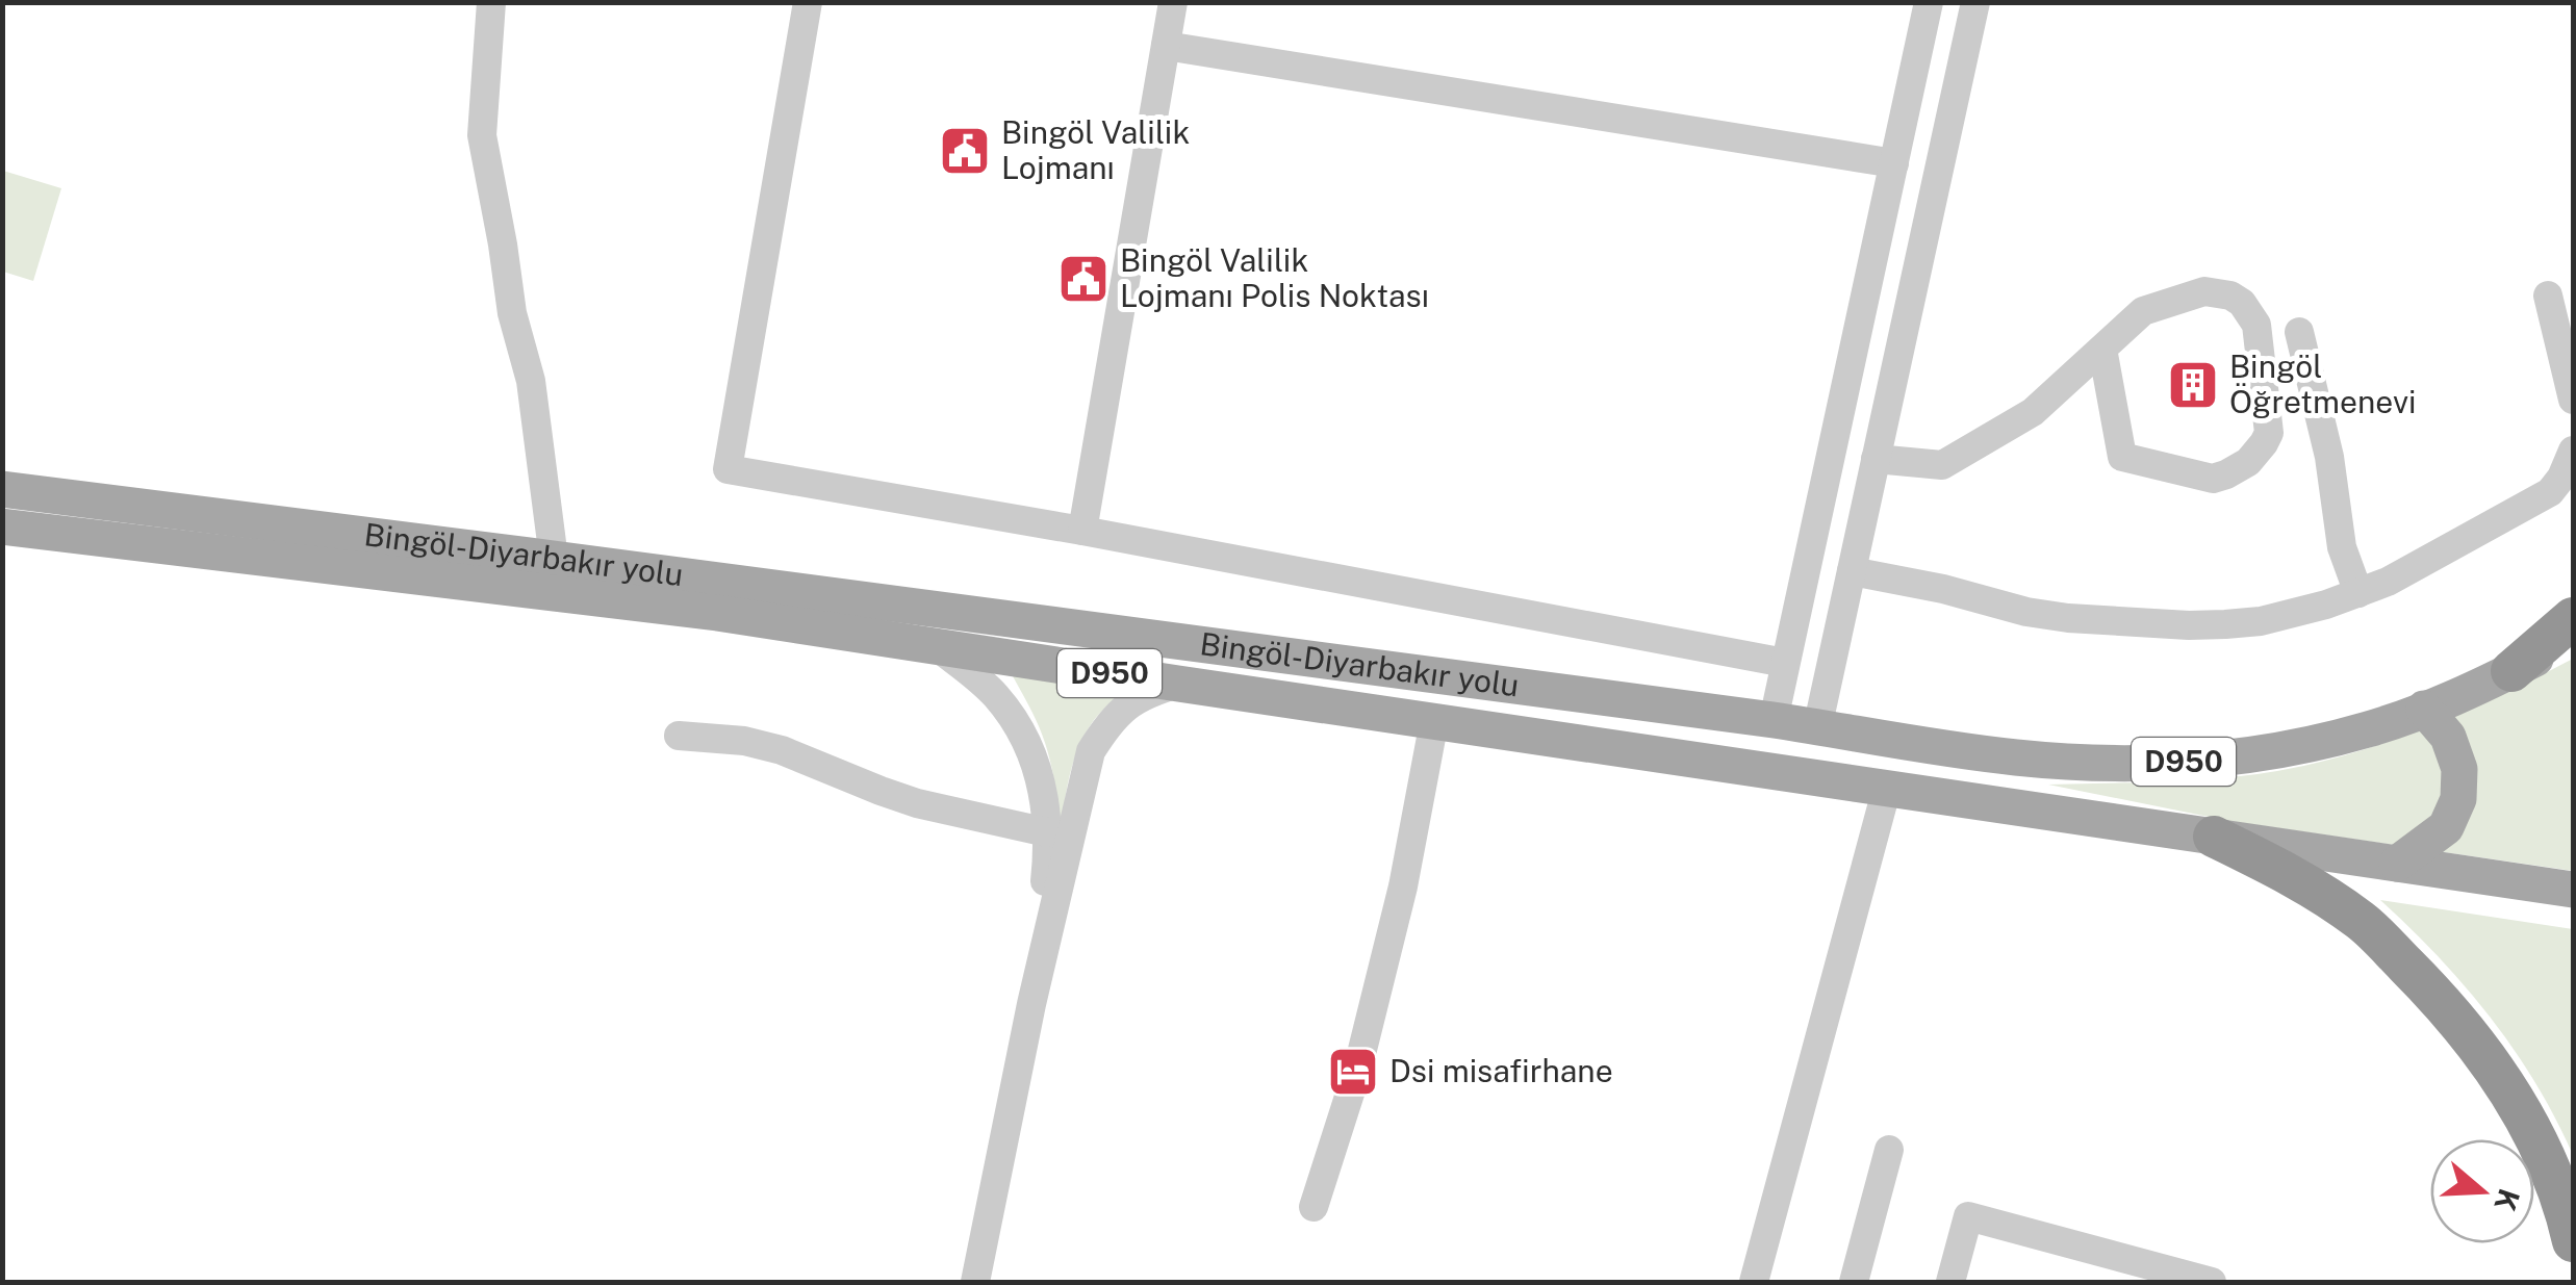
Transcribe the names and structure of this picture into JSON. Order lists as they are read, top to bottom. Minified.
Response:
{"streets":{"highway":["D950"],"main road":["Bingöl-Diyarbakır yolu"]},"crossings":[["Bingöl-Diyarbakır yolu","D950"]],"places":{"public building":["Bingöl Valilik Lojmanı","Bingöl Valilik Lojmanı Polis Noktası"],"building":["Bingöl Öğretmenevi"],"hotel":["Dsi misafirhane"]},"north":"right"}
